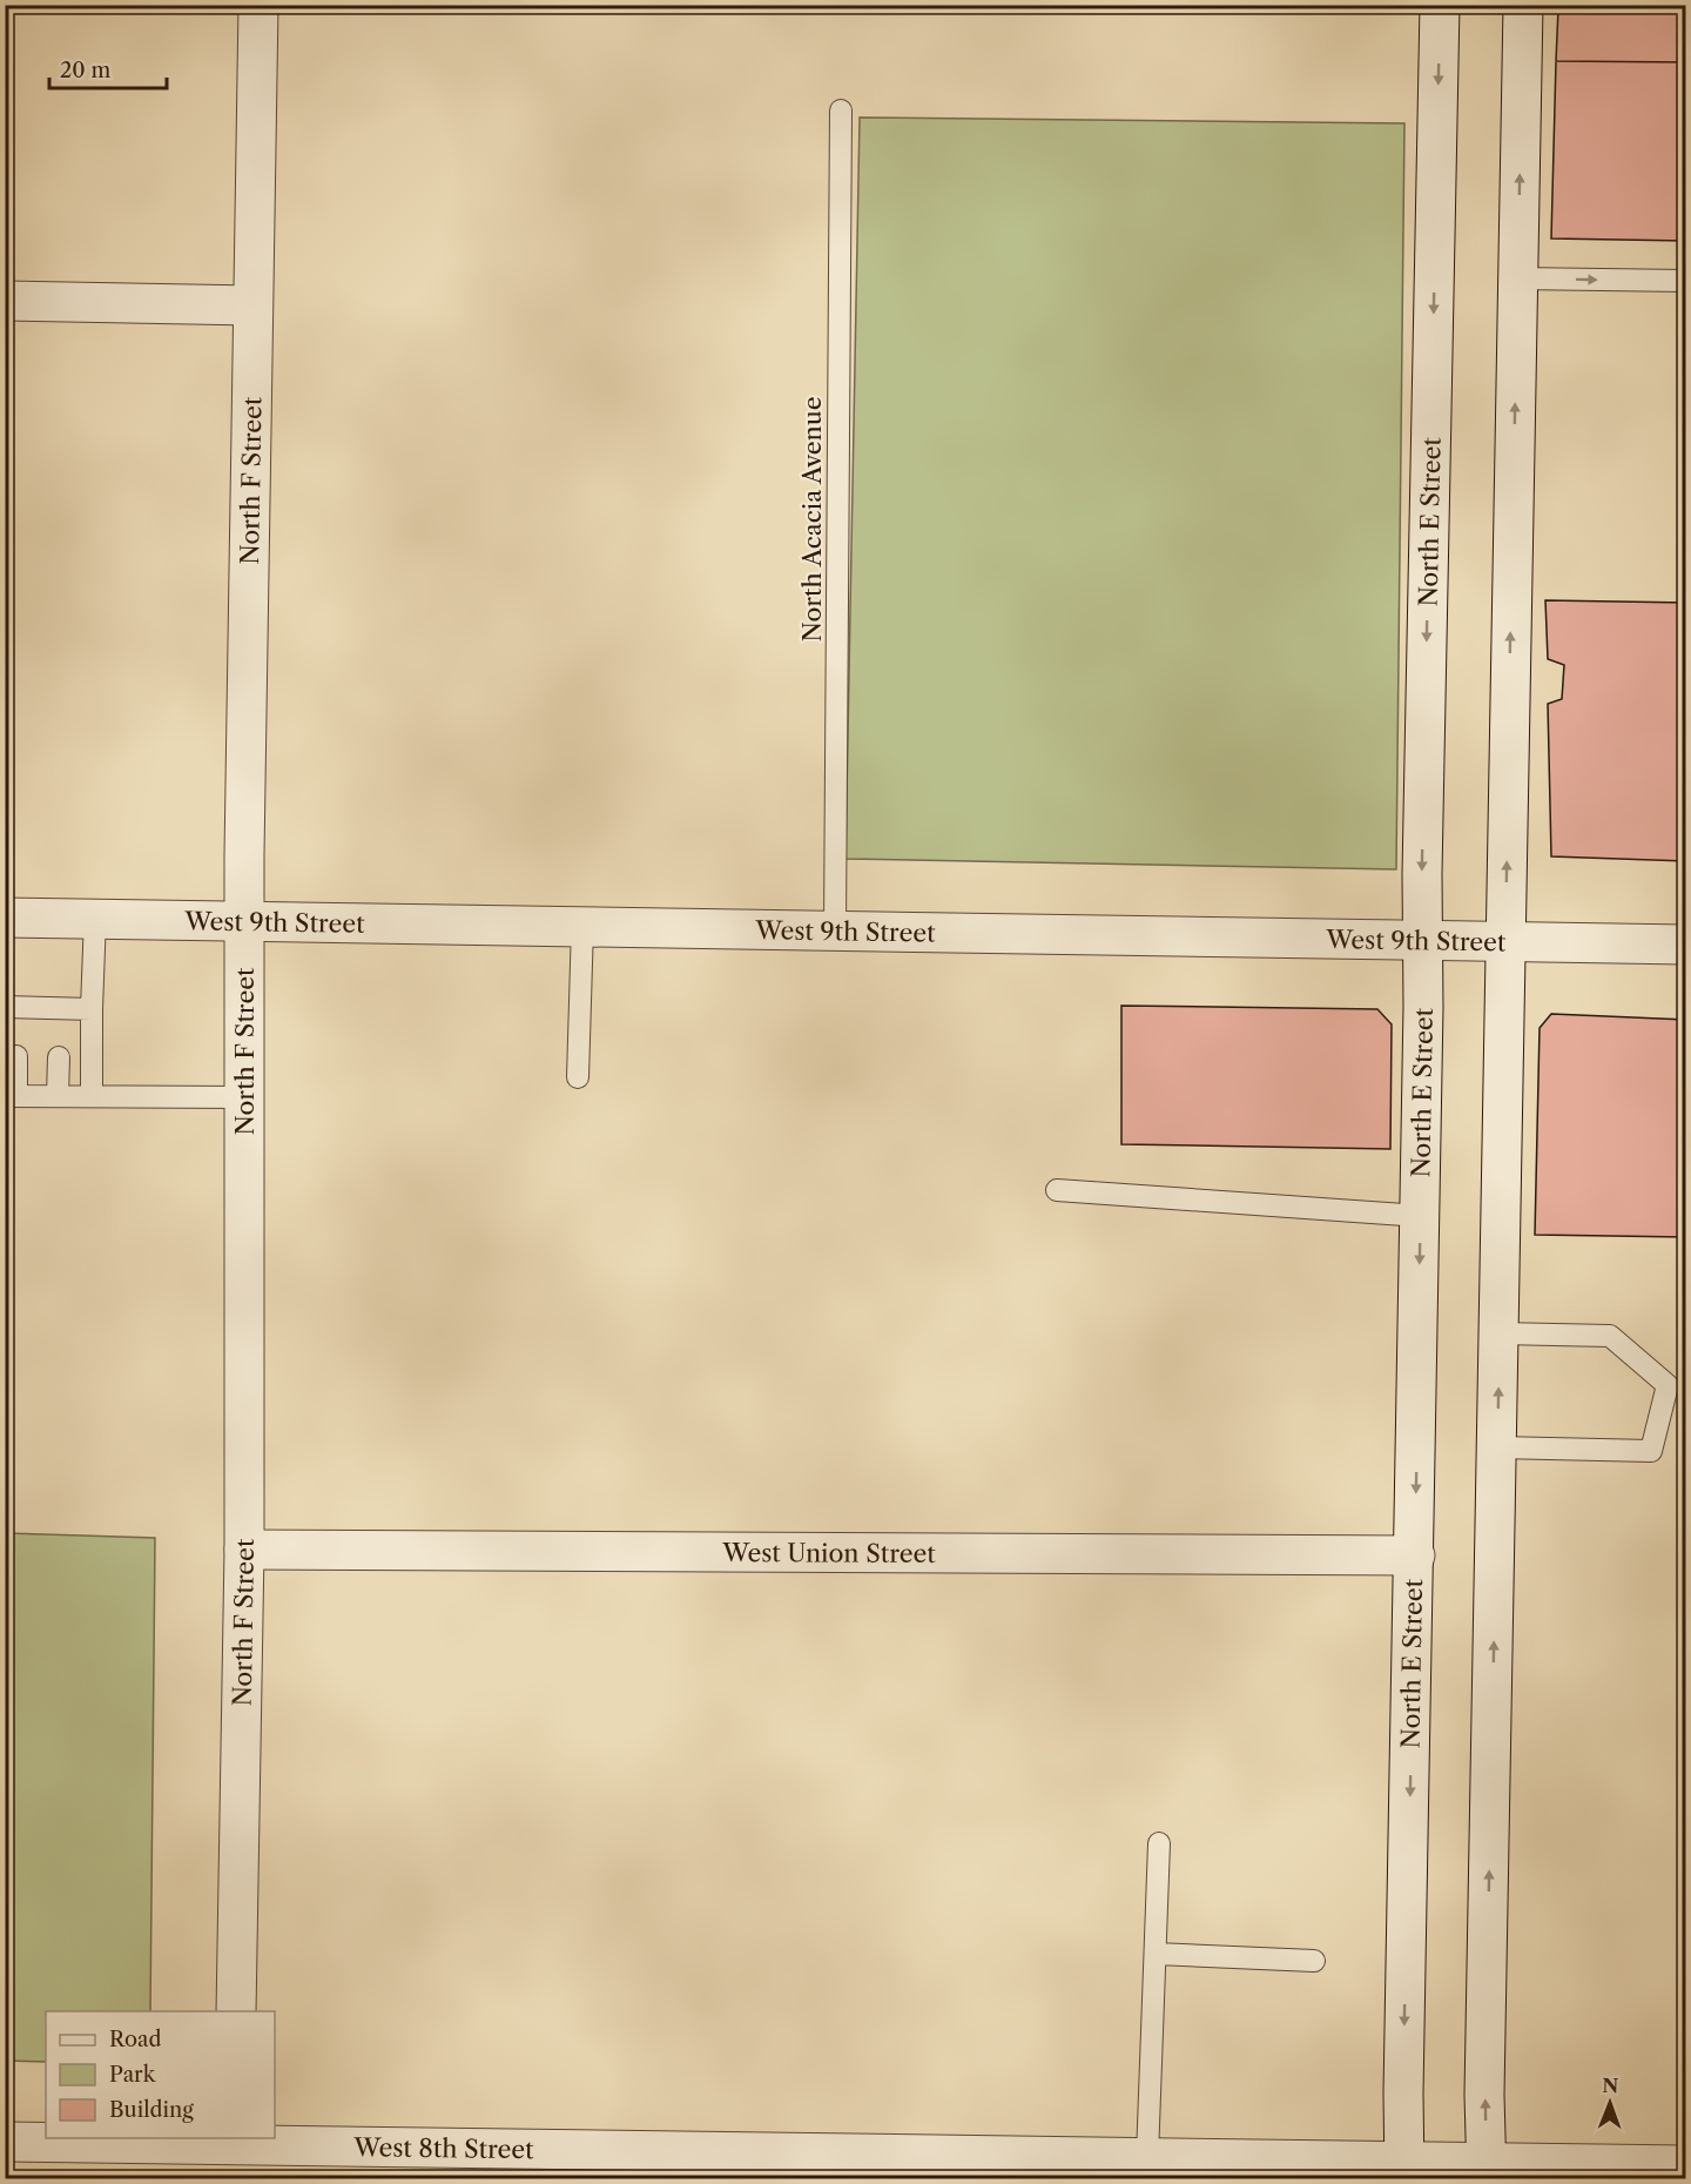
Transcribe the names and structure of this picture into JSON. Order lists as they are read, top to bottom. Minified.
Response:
{"streets":{"street":["North F Street","North E Street","West 9th Street","West Union Street","West 8th Street"],"lane":["North Acacia Avenue"]},"crossings":[["North F Street","West 9th Street"],["North F Street","West Union Street"],["North Acacia Avenue","West 9th Street"],["North E Street","West 9th Street"],["North E Street","West Union Street"],["North E Street","West 8th Street"]],"legend":["Road","Park","Building"],"scale_bar":"20 m","north":"top"}
